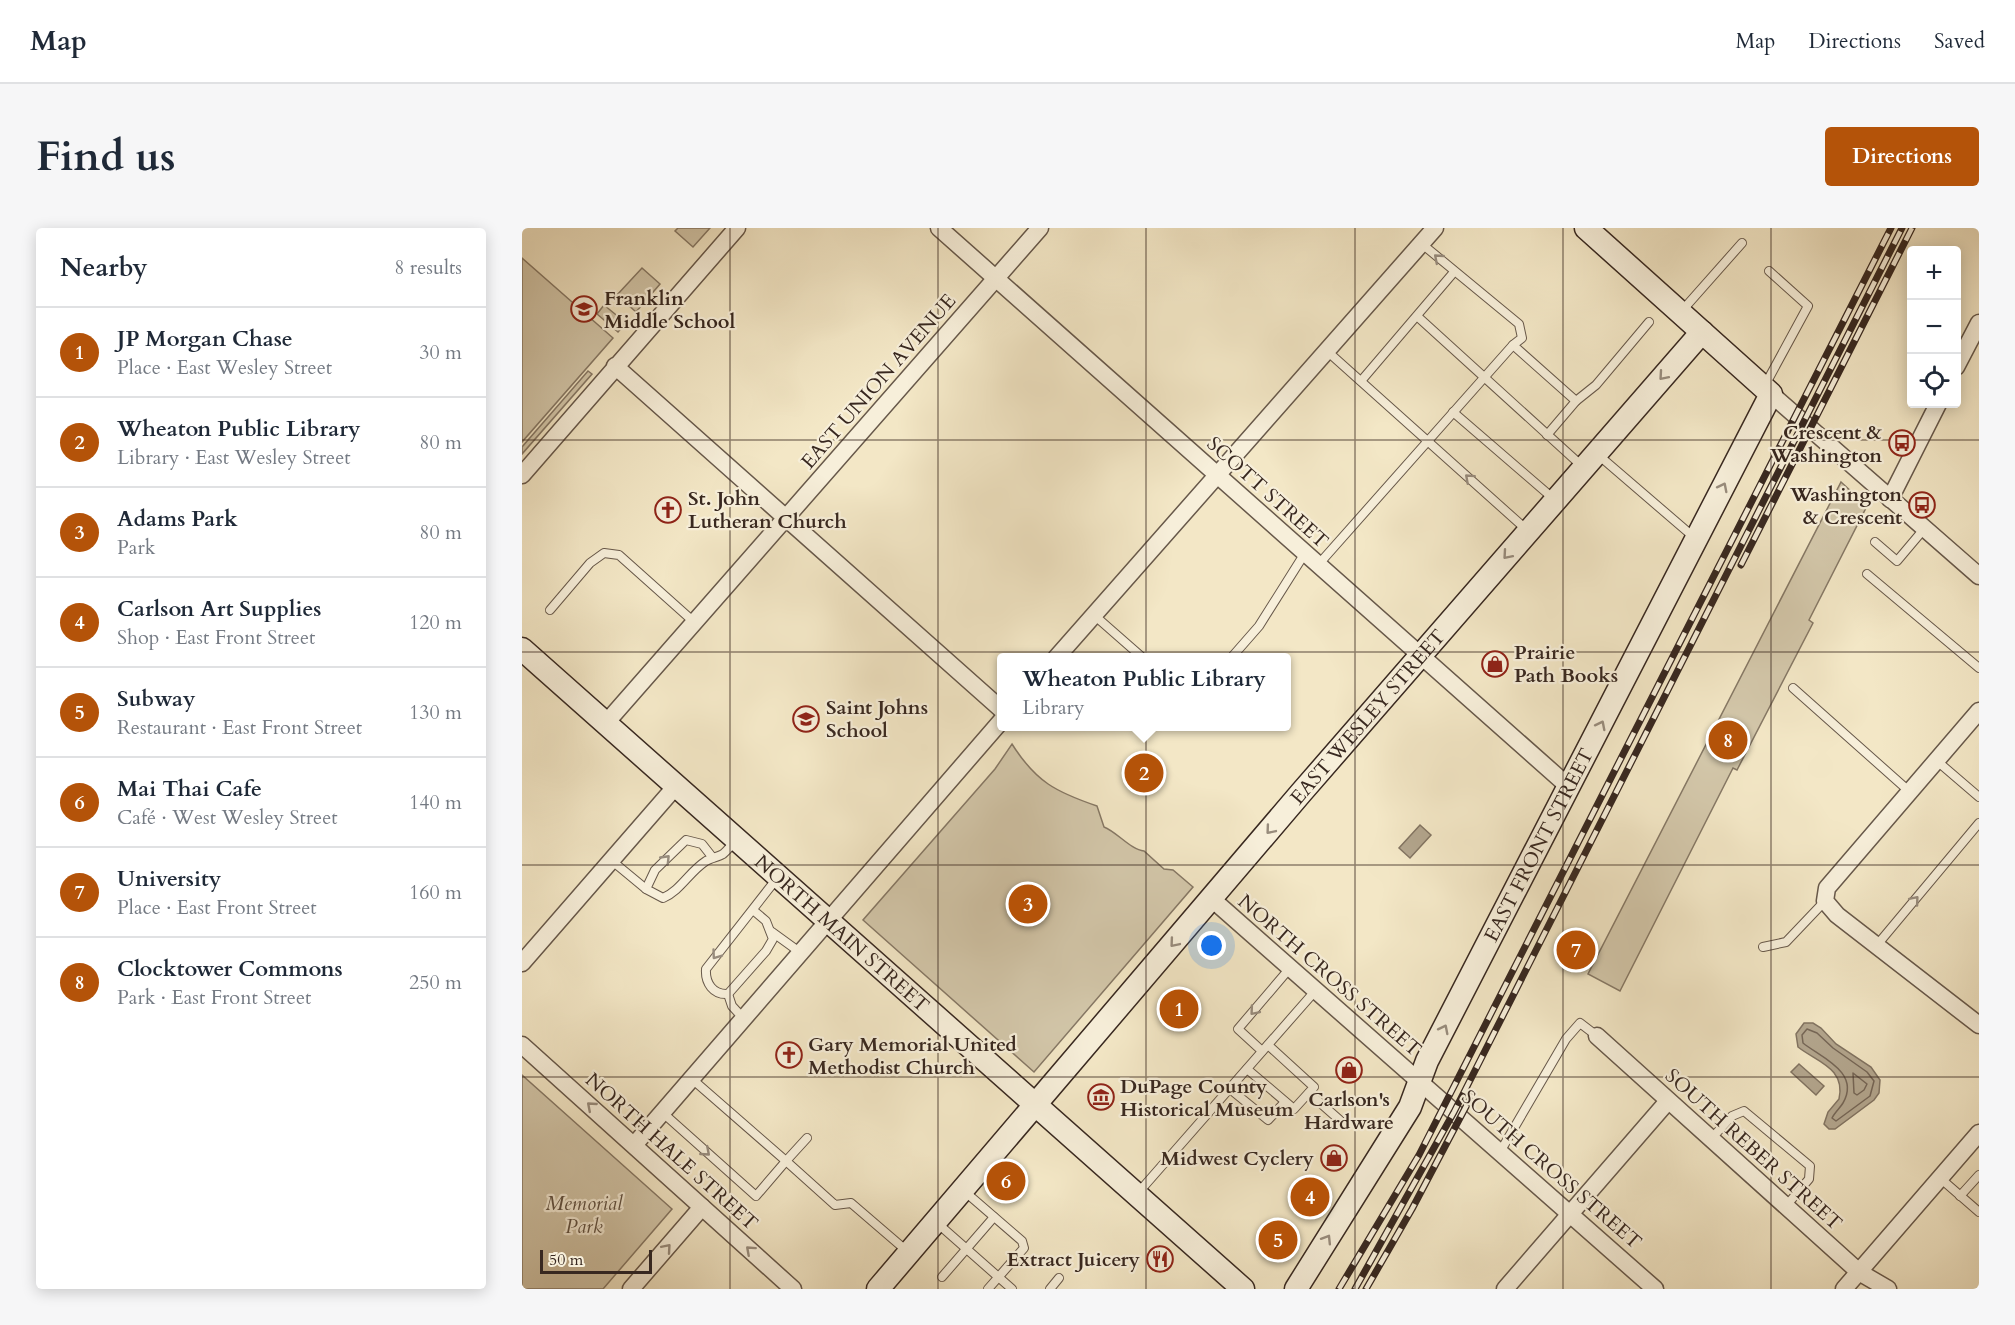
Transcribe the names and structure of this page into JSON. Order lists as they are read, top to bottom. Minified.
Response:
{"streets":{"street":["EAST UNION AVENUE","SCOTT STREET","EAST WESLEY STREET","EAST FRONT STREET","NORTH MAIN STREET","NORTH CROSS STREET","SOUTH REBER STREET","NORTH HALE STREET","SOUTH CROSS STREET"]},"crossings":[["EAST UNION AVENUE","SCOTT STREET"],["EAST UNION AVENUE","NORTH MAIN STREET"],["SCOTT STREET","EAST WESLEY STREET"],["SCOTT STREET","EAST FRONT STREET"],["EAST WESLEY STREET","NORTH MAIN STREET"],["EAST WESLEY STREET","NORTH CROSS STREET"],["EAST FRONT STREET","NORTH CROSS STREET"],["EAST FRONT STREET","SOUTH CROSS STREET"],["NORTH CROSS STREET","SOUTH CROSS STREET"]],"one_way":["EAST WESLEY STREET","EAST FRONT STREET","NORTH HALE STREET"],"parks":["Memorial Park"],"places":{"school or university":["Franklin Middle School","Saint Johns School"],"bus stop":["Crescent & Washington","Washington & Crescent"],"church":["St. John Lutheran Church","Gary Memorial United Methodist Church"],"shop":["Prairie Path Books","Carlson's Hardware","Midwest Cyclery"],"museum":["DuPage County Historical Museum"],"restaurant":["Extract Juicery"]},"scale_bar":"50 m","page":{"header":"Map","nav":["Map","Directions","Saved"],"buttons":"Directions","title":"Find us","heading":["Nearby","8 results"],"map_buttons":["+","−"],"list":[{"mark":"1","name":"JP Morgan Chase","note":"Place · East Wesley Street","value":"30 m"},{"mark":"2","name":"Wheaton Public Library","note":"Library · East Wesley Street","value":"80 m"},{"mark":"3","name":"Adams Park","note":"Park","value":"80 m"},{"mark":"4","name":"Carlson Art Supplies","note":"Shop · East Front Street","value":"120 m"},{"mark":"5","name":"Subway","note":"Restaurant · East Front Street","value":"130 m"},{"mark":"6","name":"Mai Thai Cafe","note":"Café · West Wesley Street","value":"140 m"},{"mark":"7","name":"University","note":"Place · East Front Street","value":"160 m"},{"mark":"8","name":"Clocktower Commons","note":"Park · East Front Street","value":"250 m"}],"popup":["Wheaton Public Library","Library"],"pins":["8","2","3","7","1","6","4","5"],"scale":"50 m"}}
